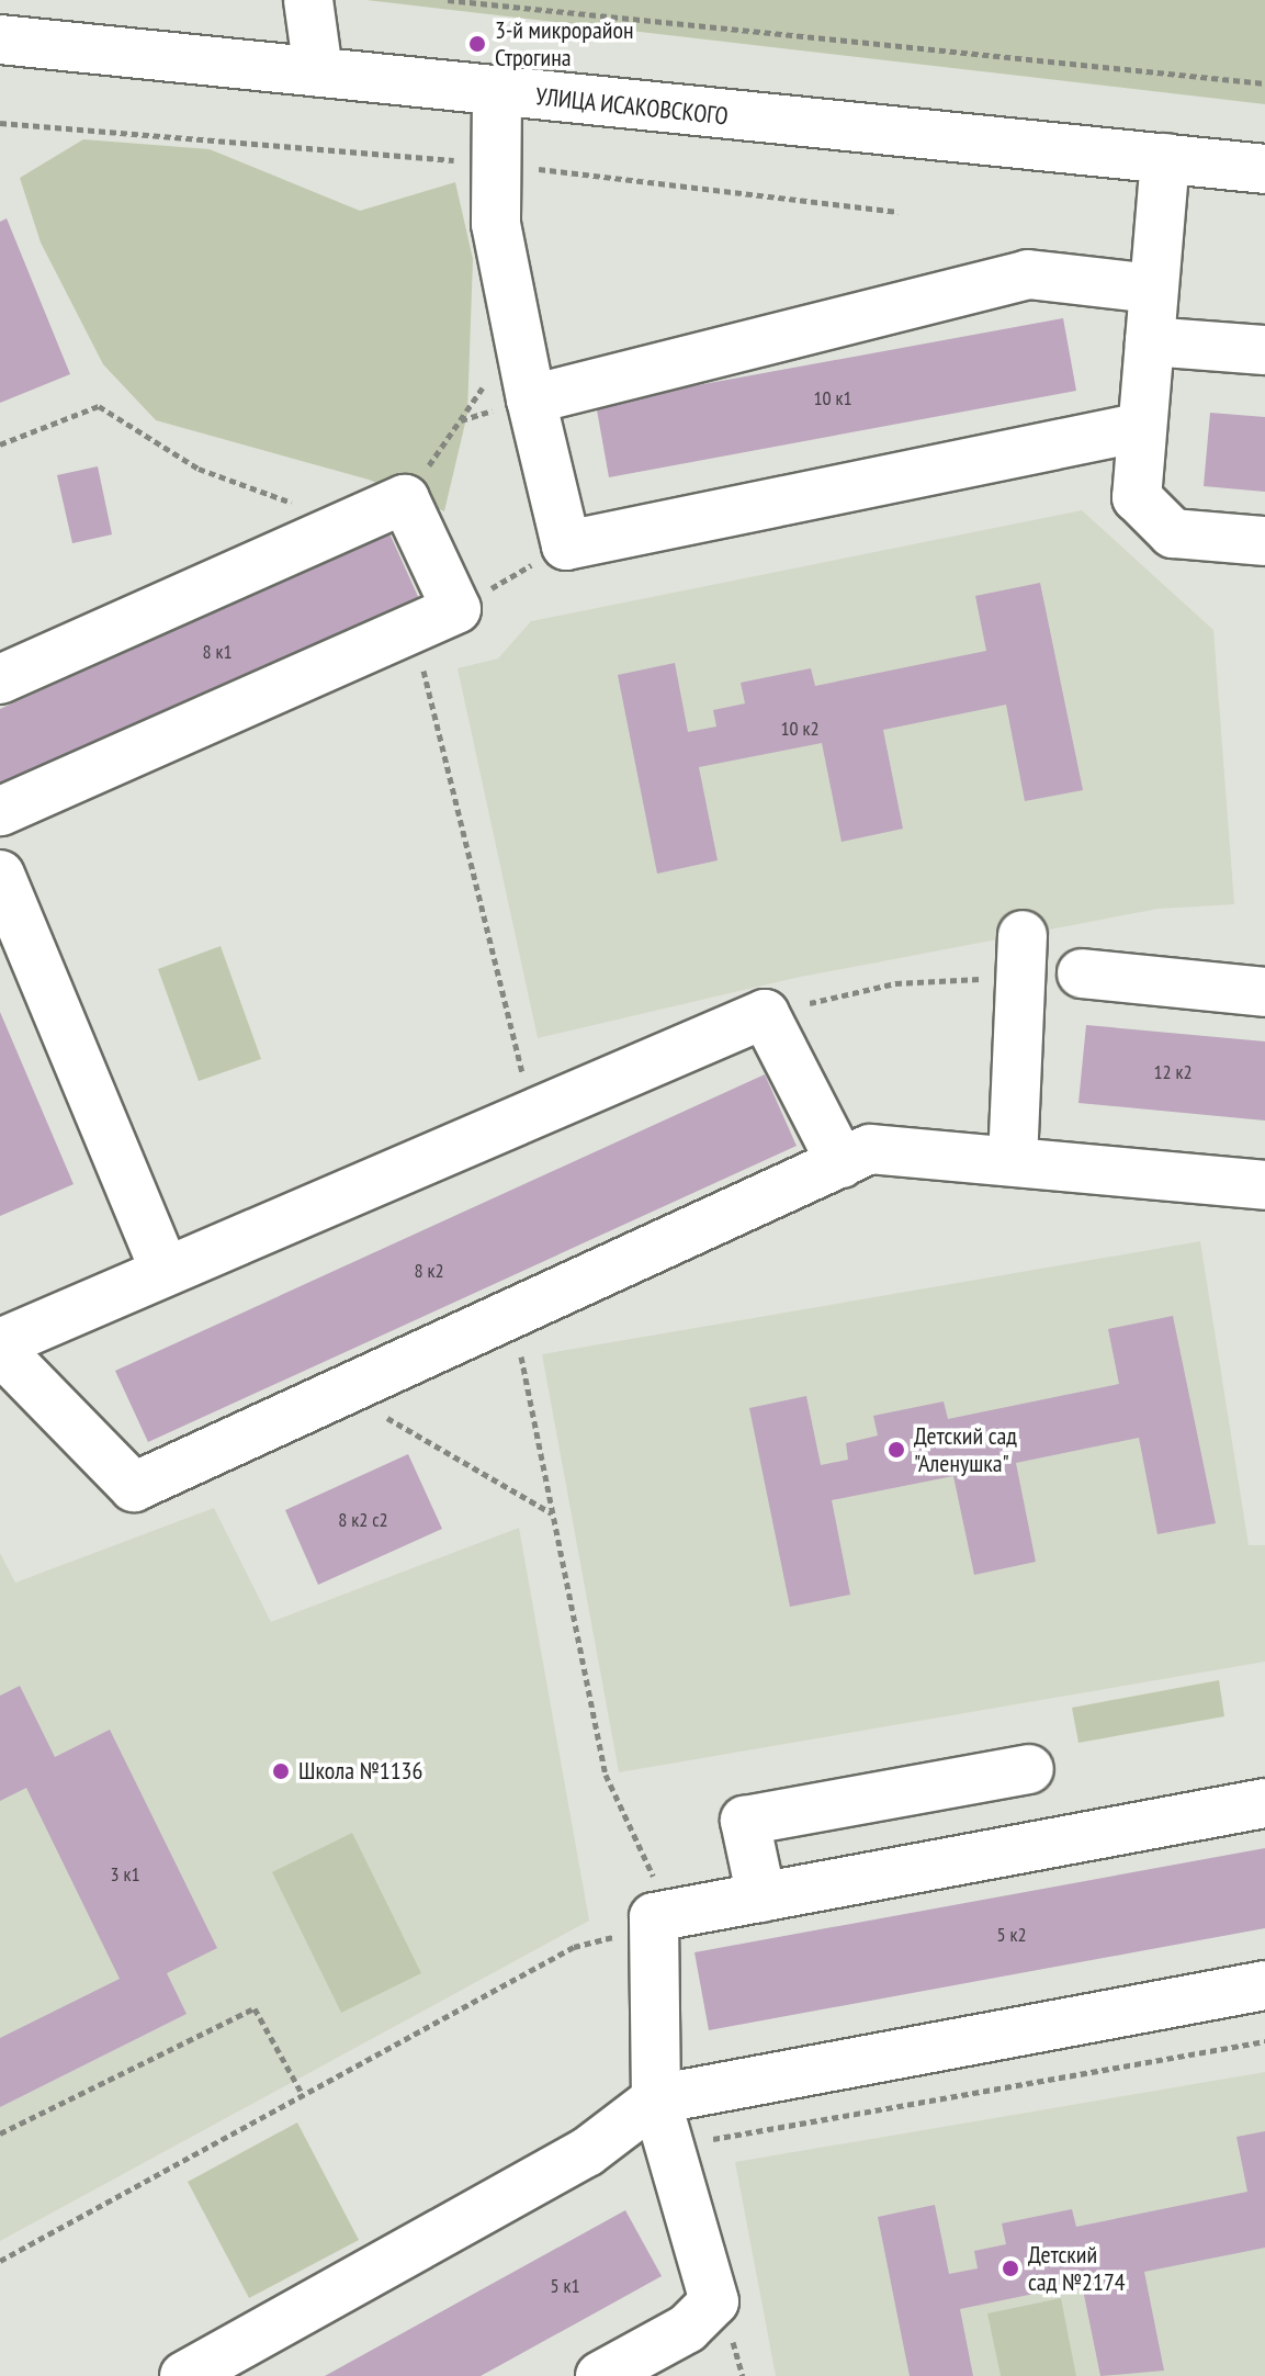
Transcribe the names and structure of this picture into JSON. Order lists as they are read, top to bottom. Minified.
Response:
{"streets":{"street":["УЛИЦА ИСАКОВСКОГО"]},"places":["3-й микрорайон Строгина","Детский сад \"Аленушка\"","Школа №1136","Детский сад №2174"],"house_numbers":["10 к1","8 к1","10 к2","12 к2","8 к2","8 к2 с2","3 к1","5 к2","5 к1"]}
